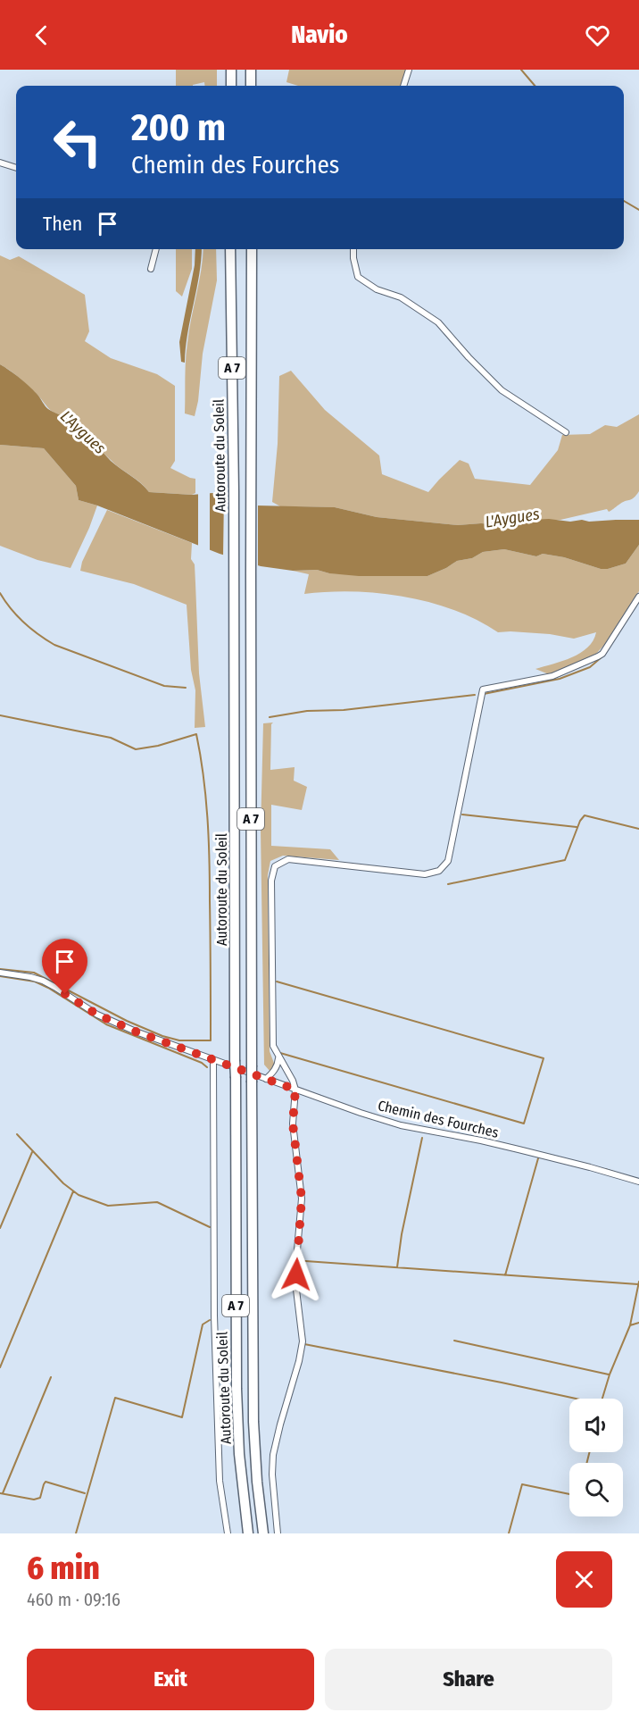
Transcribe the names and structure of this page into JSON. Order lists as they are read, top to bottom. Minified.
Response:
{"streets":{"highway":["A 7","Autoroute du Soleil"],"street":["Chemin des Fourches"]},"water":["L'Aygues"],"page":{"header":"Navio","turn":["200 m","Chemin des Fourches"],"then":"Then","heading":["6 min","460 m · 09:16"],"buttons":["Exit","Share"]}}
